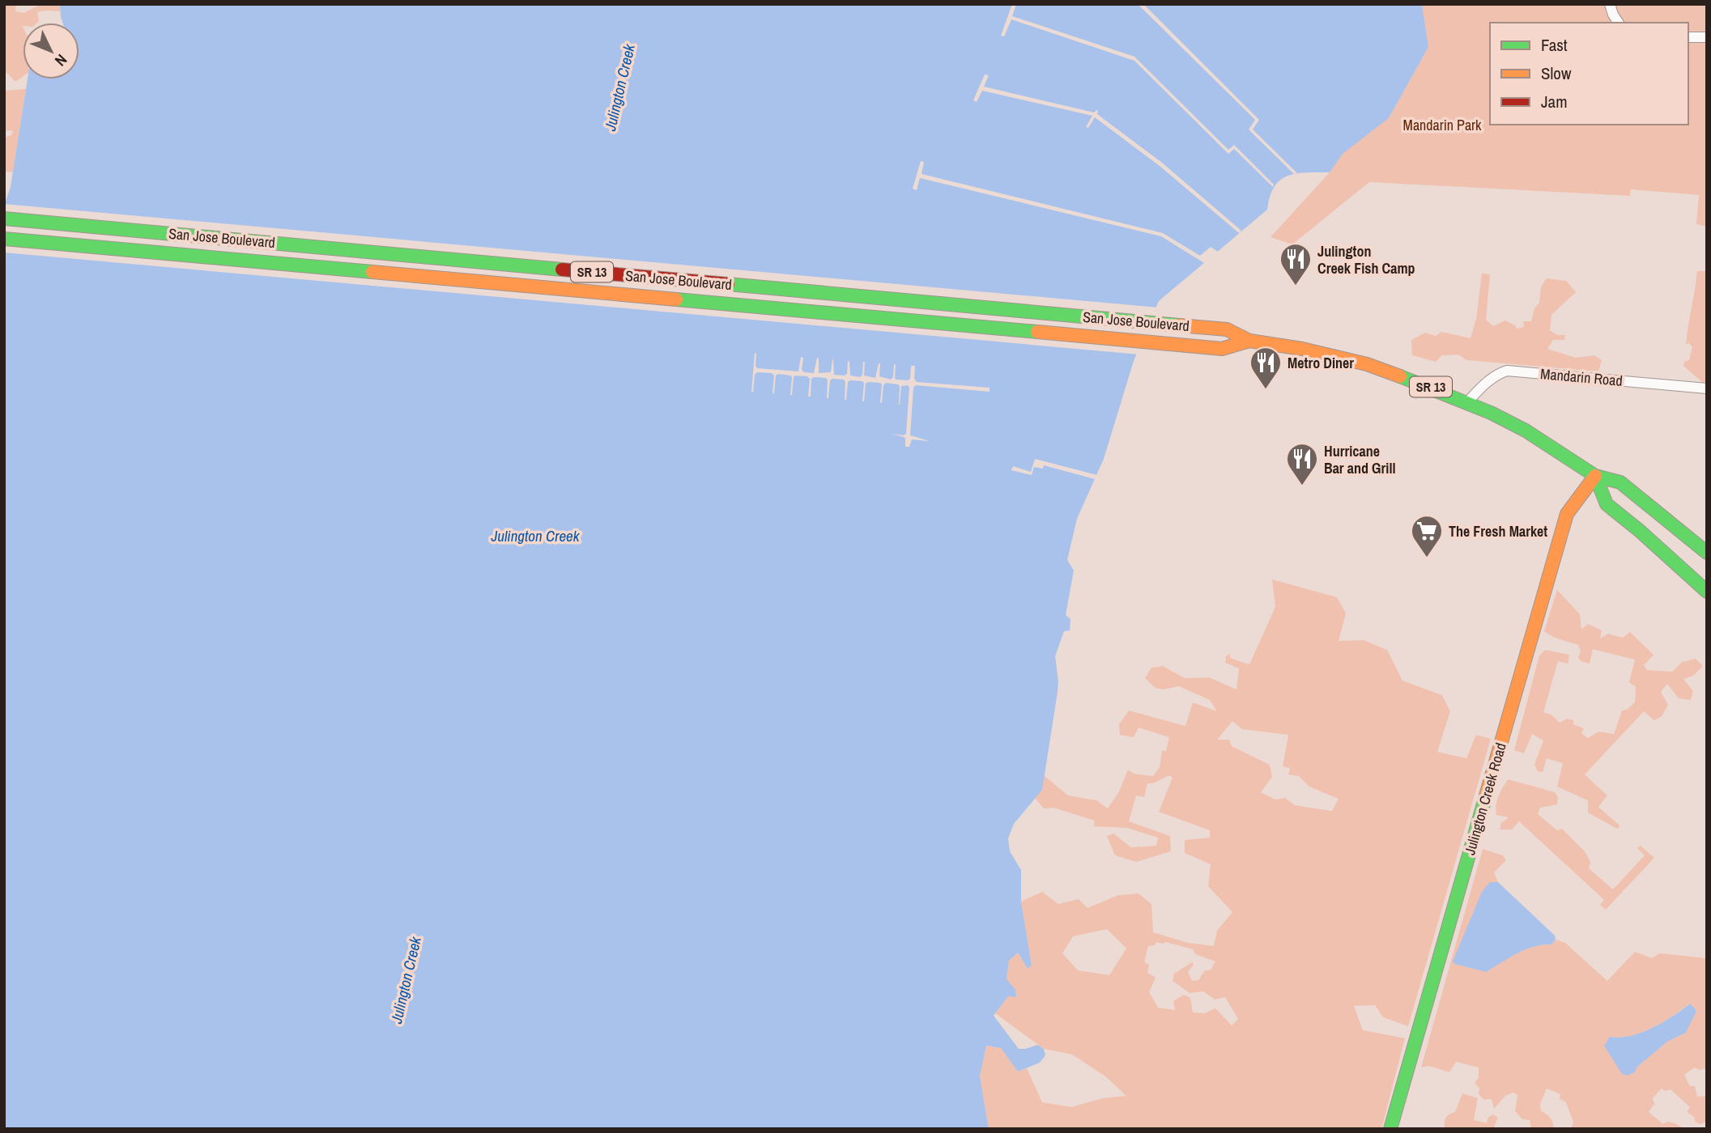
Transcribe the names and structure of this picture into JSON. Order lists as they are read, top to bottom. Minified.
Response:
{"streets":{"main road":["San Jose Boulevard","SR 13","Julington Creek Road"],"street":["Mandarin Road"]},"crossings":[["San Jose Boulevard","Mandarin Road"],["San Jose Boulevard","Julington Creek Road"]],"water":["Julington Creek"],"parks":["Mandarin Park"],"places":{"restaurant":["Julington Creek Fish Camp","Metro Diner","Hurricane Bar and Grill"],"supermarket":["The Fresh Market"]},"legend":["Fast","Slow","Jam"],"north":"bottom right"}
